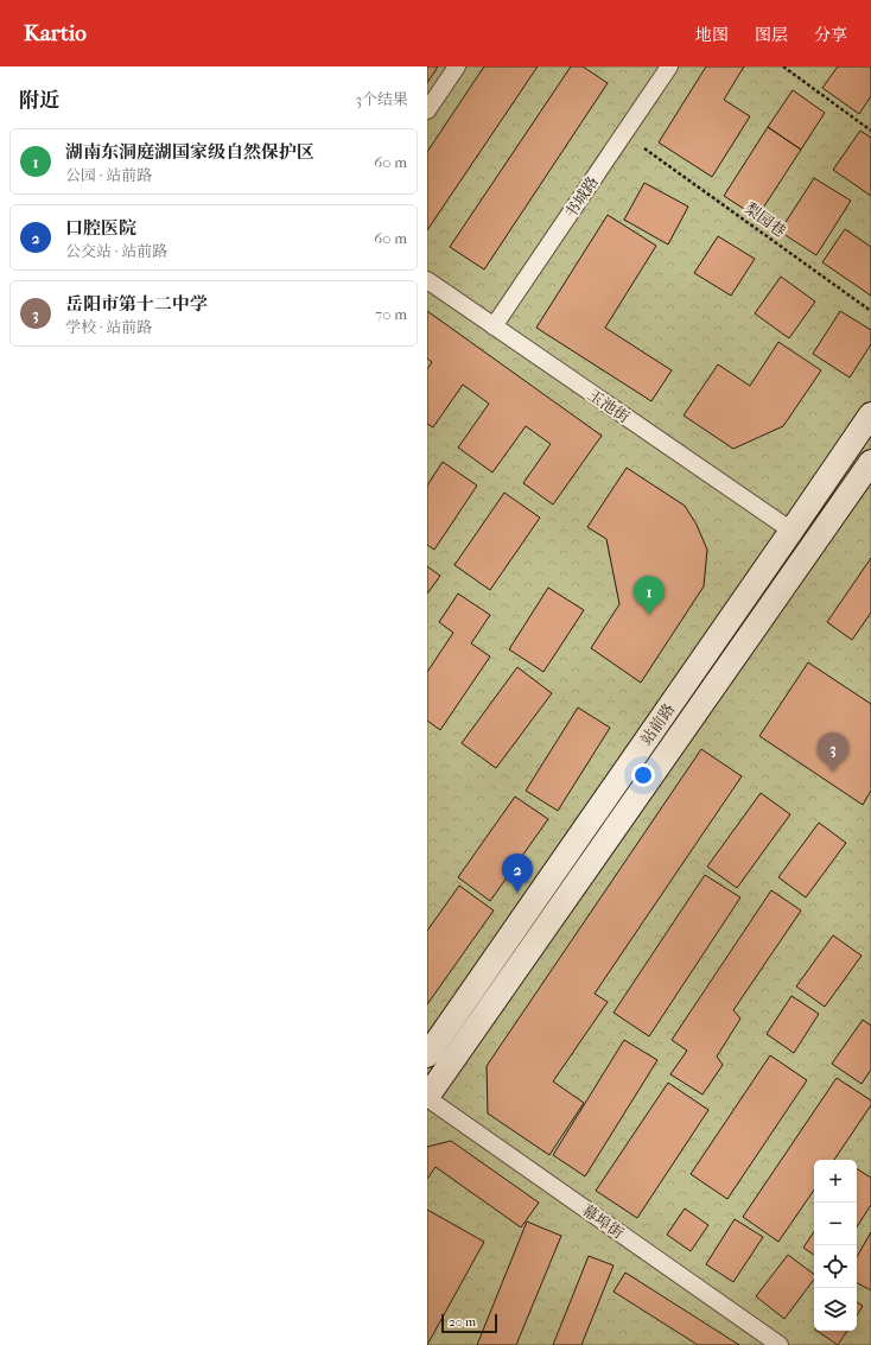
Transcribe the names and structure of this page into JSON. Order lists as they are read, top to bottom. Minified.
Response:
{"streets":{"main road":["站前路"],"street":["书城路","玉池街","幕埠街"],"path":["梨园巷"]},"crossings":[["书城路","玉池街"],["玉池街","站前路"],["站前路","幕埠街"]],"scale_bar":"20 m","page":{"header":"Kartio","nav":["地图","图层","分享"],"heading":["附近","3个结果"],"list":[{"mark":"1","name":"湖南东洞庭湖国家级自然保护区","note":"公园 · 站前路","value":"60 m"},{"mark":"2","name":"口腔医院","note":"公交站 · 站前路","value":"60 m"},{"mark":"3","name":"岳阳市第十二中学","note":"学校 · 站前路","value":"70 m"}],"pins":["1","3","2"],"map_buttons":["+","−"],"scale":"20 m"}}
